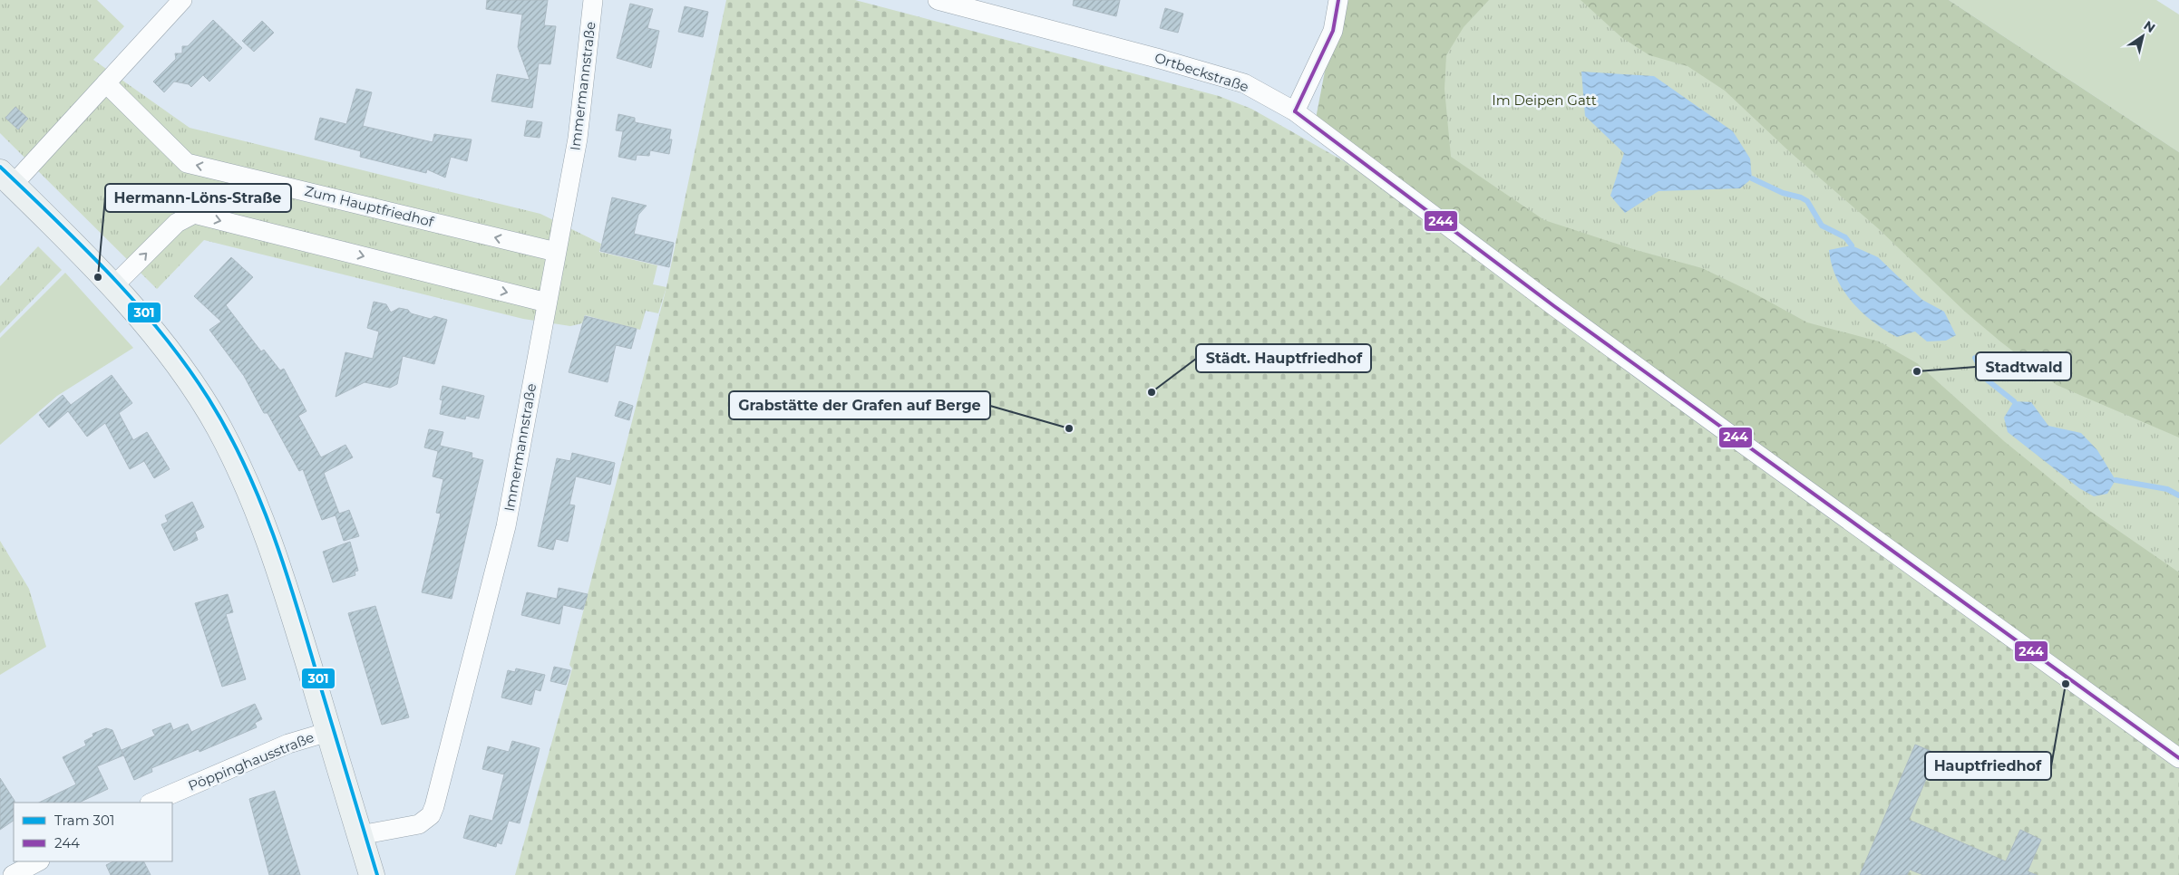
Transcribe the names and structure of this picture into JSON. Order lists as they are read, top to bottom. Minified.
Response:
{"streets":{"street":["Ortbeckstraße","Immermannstraße","Zum Hauptfriedhof","Pöppinghausstraße"]},"crossings":[["Immermannstraße","Zum Hauptfriedhof"]],"one_way":["Zum Hauptfriedhof"],"parks":["Im Deipen Gatt"],"places":["Hermann-Löns-Straße","Stadtwald","Städt. Hauptfriedhof","Grabstätte der Grafen auf Berge","Hauptfriedhof"],"lines":["transit line 244","tram line 301"],"legend":["Tram 301","244"],"north":"top right"}
